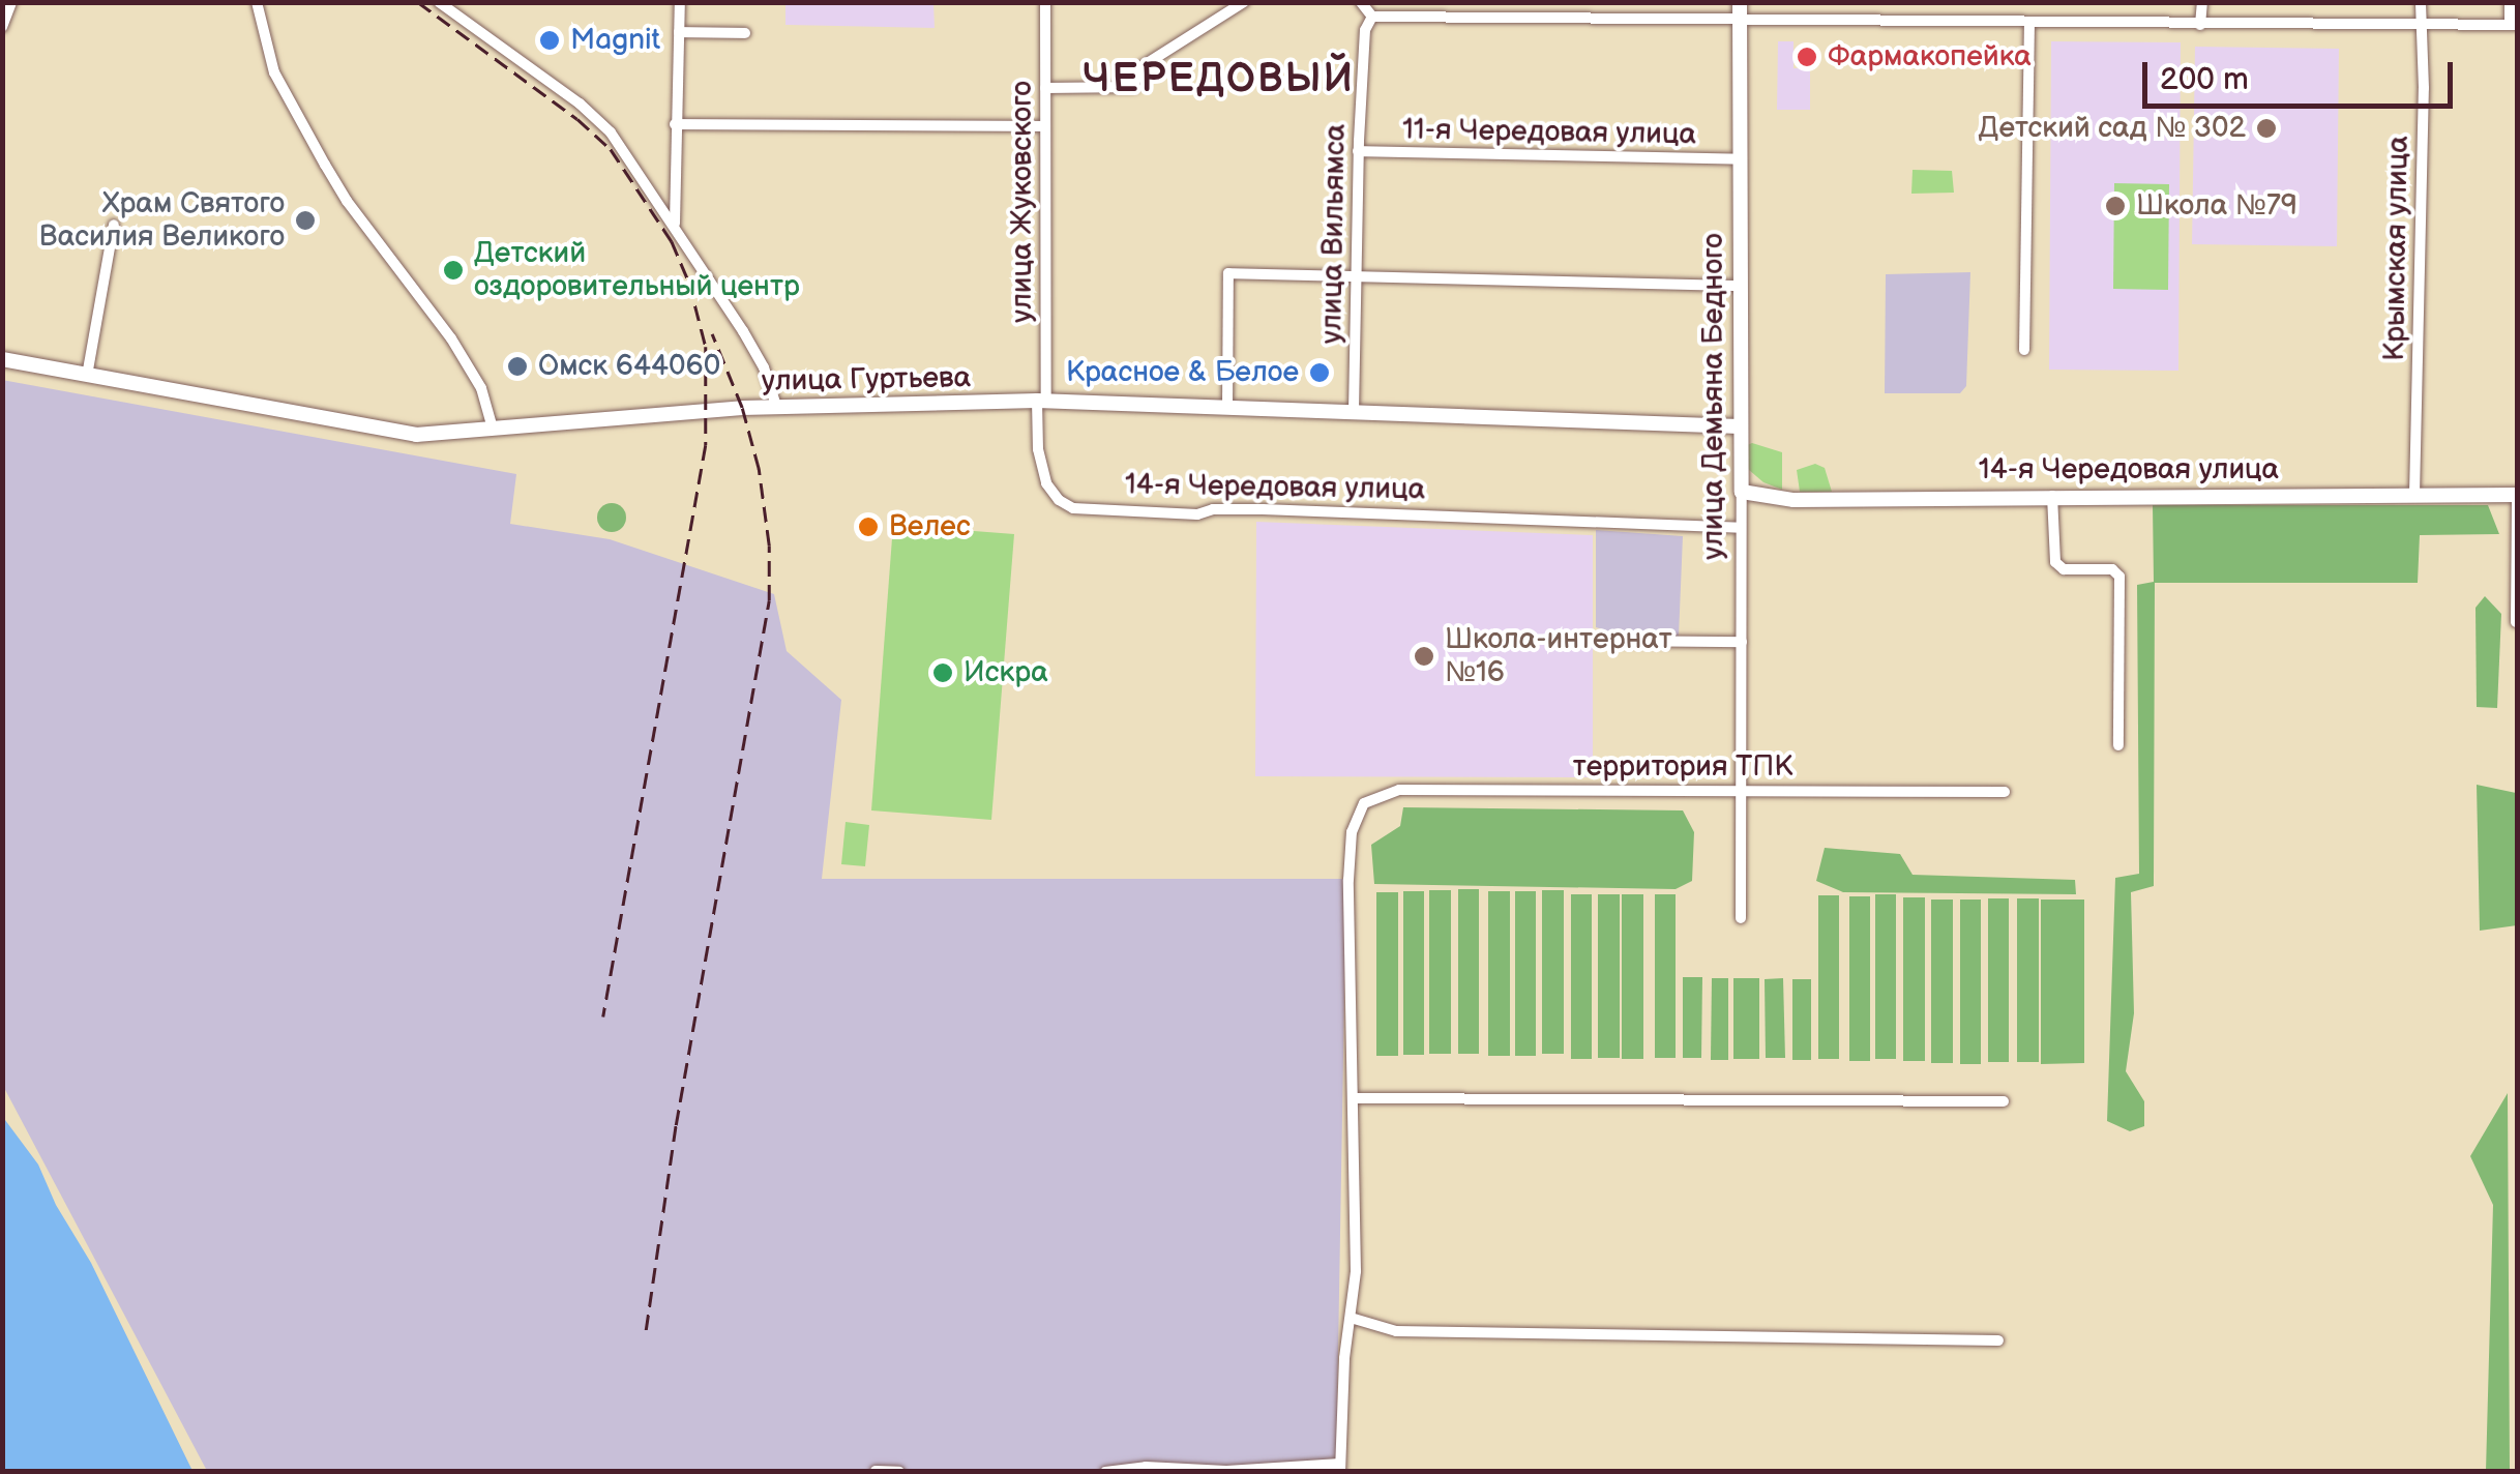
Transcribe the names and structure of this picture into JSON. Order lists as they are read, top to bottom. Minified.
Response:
{"streets":{"main road":["улица Гуртьева","улица Демьяна Бедного","14-я Чередовая улица"],"street":["11-я Чередовая улица","улица Жуковского","улица Вильямса","Крымская улица","территория ТПК"]},"crossings":[["11-я Чередовая улица","улица Вильямса"],["11-я Чередовая улица","улица Демьяна Бедного"],["улица Жуковского","улица Гуртьева"],["улица Жуковского","14-я Чередовая улица"],["улица Вильямса","улица Гуртьева"],["Крымская улица","14-я Чередовая улица"],["улица Гуртьева","улица Демьяна Бедного"],["улица Демьяна Бедного","14-я Чередовая улица"],["улица Демьяна Бедного","территория ТПК"]],"districts":["ЧЕРЕДОВЫЙ"],"places":["Magnit","Фармакопейка","Детский сад № 302","Школа №79","Храм Святого Василия Великого","Детский оздоровительный центр","Омск 644060","Красное & Белое","Велес","Школа-интернат №16","Искра"],"scale_bar":"200 m"}
